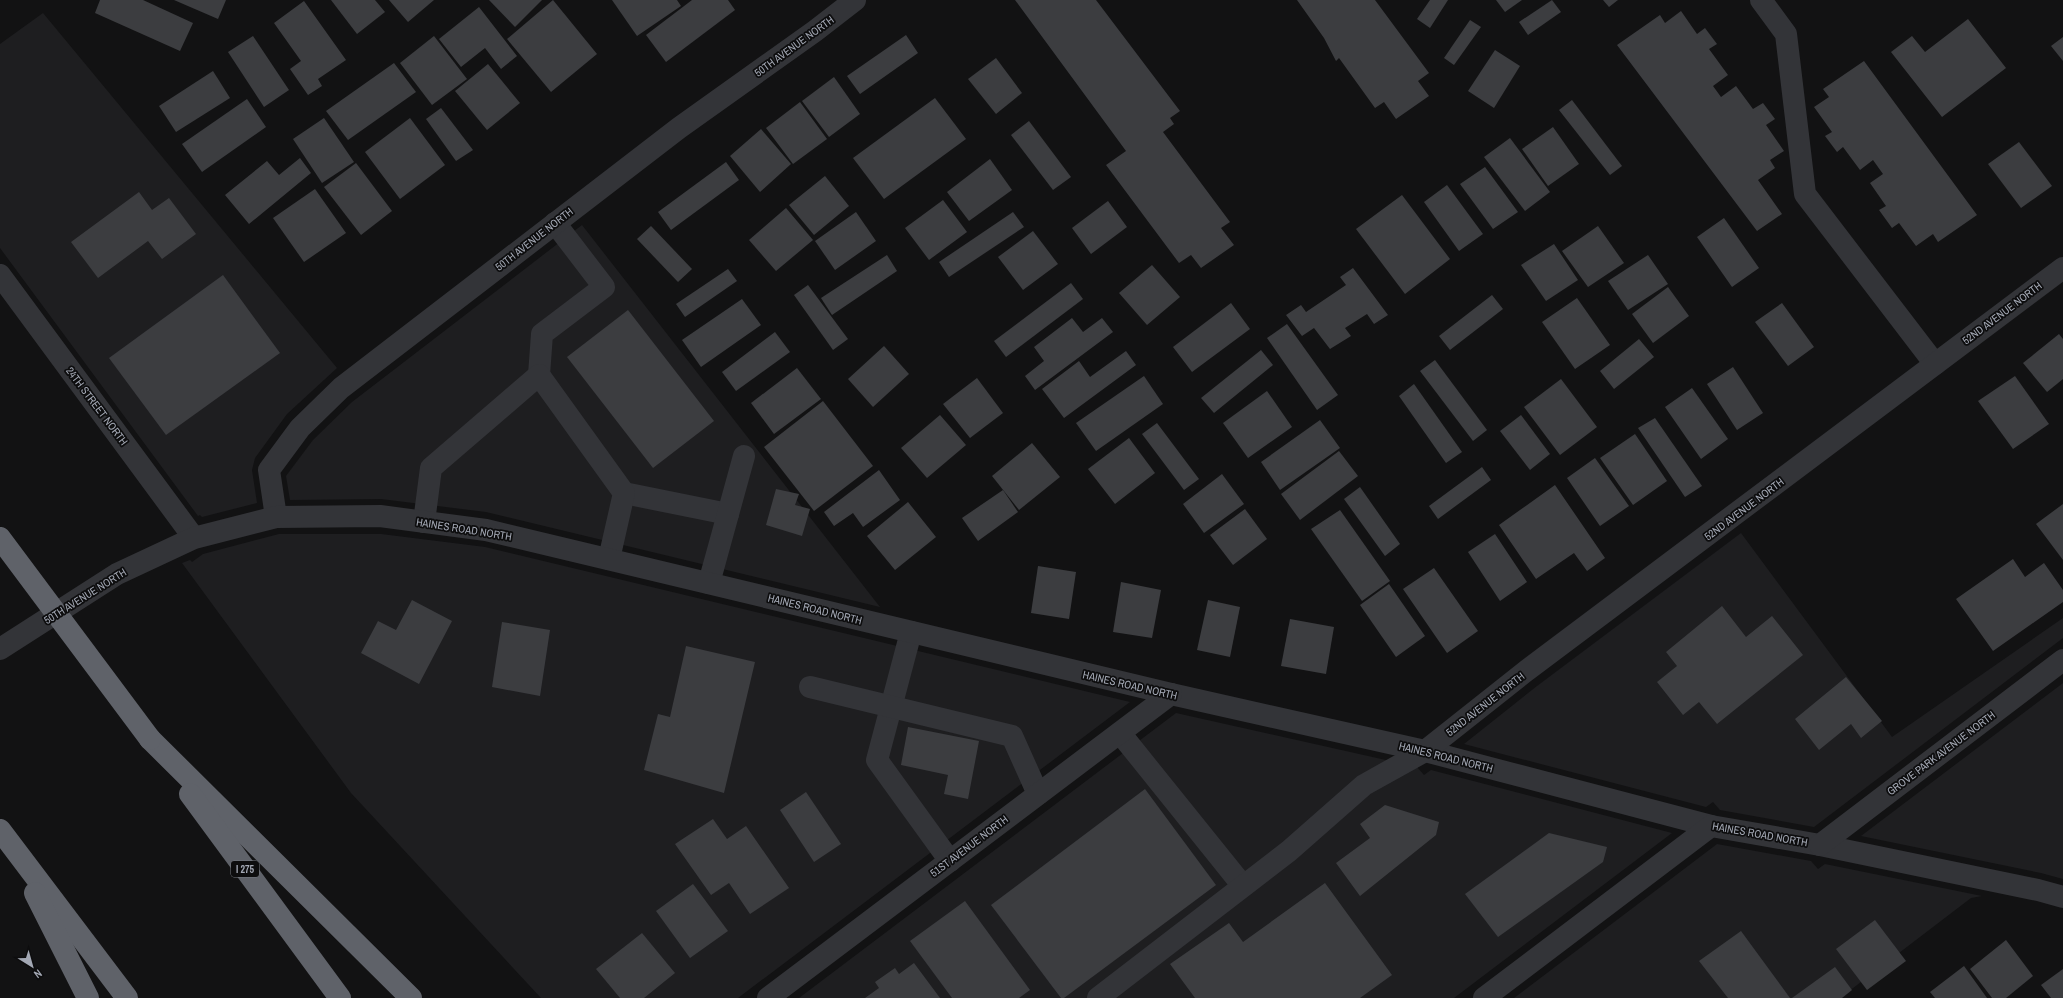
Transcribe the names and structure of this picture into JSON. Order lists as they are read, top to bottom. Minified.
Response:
{"streets":{"highway":["I 275"],"street":["50TH AVENUE NORTH","52ND AVENUE NORTH","24TH STREET NORTH","HAINES ROAD NORTH","GROVE PARK AVENUE NORTH","51ST AVENUE NORTH"]},"crossings":[["50TH AVENUE NORTH","24TH STREET NORTH"],["50TH AVENUE NORTH","HAINES ROAD NORTH"],["52ND AVENUE NORTH","HAINES ROAD NORTH"],["24TH STREET NORTH","HAINES ROAD NORTH"],["HAINES ROAD NORTH","GROVE PARK AVENUE NORTH"],["HAINES ROAD NORTH","51ST AVENUE NORTH"]],"north":"bottom right"}
